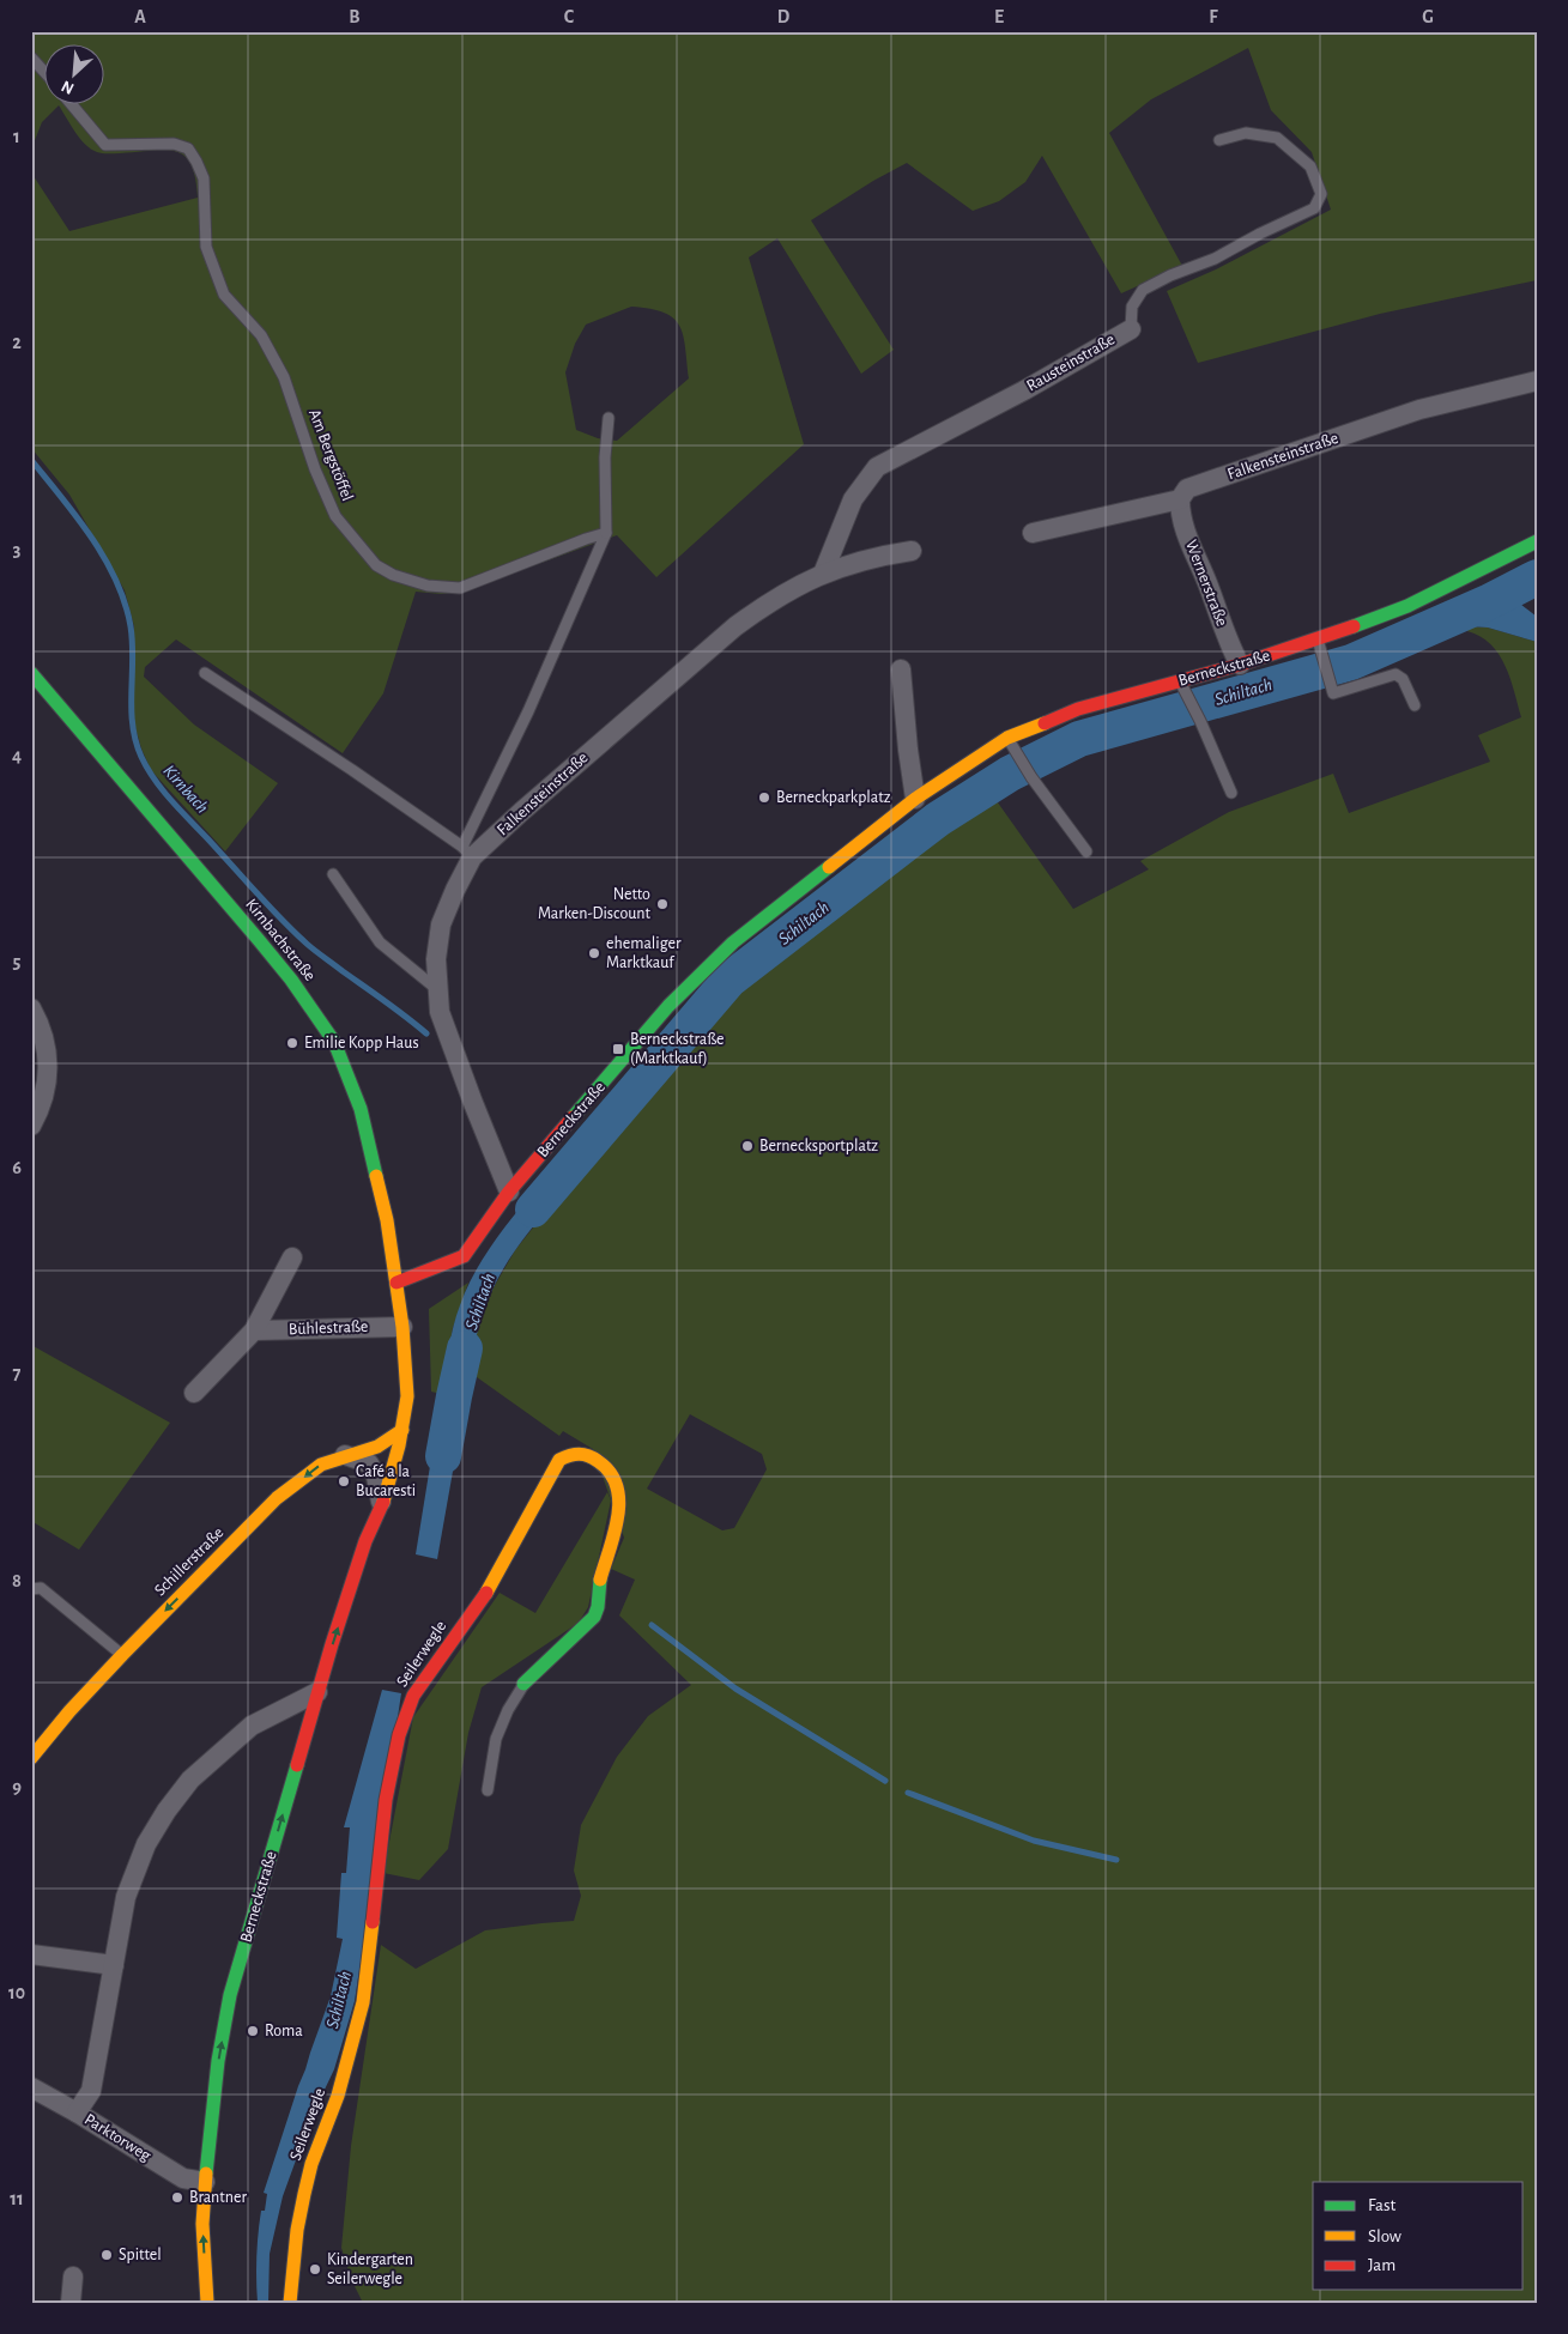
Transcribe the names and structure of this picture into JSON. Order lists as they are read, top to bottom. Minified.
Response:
{"streets":{"main road":["Berneckstraße","Kirnbachstraße","Schillerstraße","Seilerwegle"],"street":["Rausteinstraße","Falkensteinstraße","Wernerstraße","Bühlestraße","Parktorweg"],"lane":["Am Bergstöffel"]},"crossings":[["Rausteinstraße","Falkensteinstraße"],["Falkensteinstraße","Wernerstraße"],["Falkensteinstraße","Berneckstraße"],["Wernerstraße","Berneckstraße"],["Berneckstraße","Kirnbachstraße"],["Berneckstraße","Bühlestraße"],["Berneckstraße","Schillerstraße"],["Berneckstraße","Parktorweg"]],"one_way":["Schillerstraße"],"water":["Schiltach","Kirnbach"],"places":{"other":["Berneckparkplatz","Netto Marken-Discount","ehemaliger Marktkauf","Emilie Kopp Haus","Bernecksportplatz","Café a la Bucaresti","Roma","Brantner","Spittel","Kindergarten Seilerwegle"],"transit":["Berneckstraße (Marktkauf)"]},"legend":["Fast","Slow","Jam"],"north":"bottom left","grid":{"columns":["A","B","C","D","E","F","G"],"rows":["1","2","3","4","5","6","7","8","9","10","11"]}}
